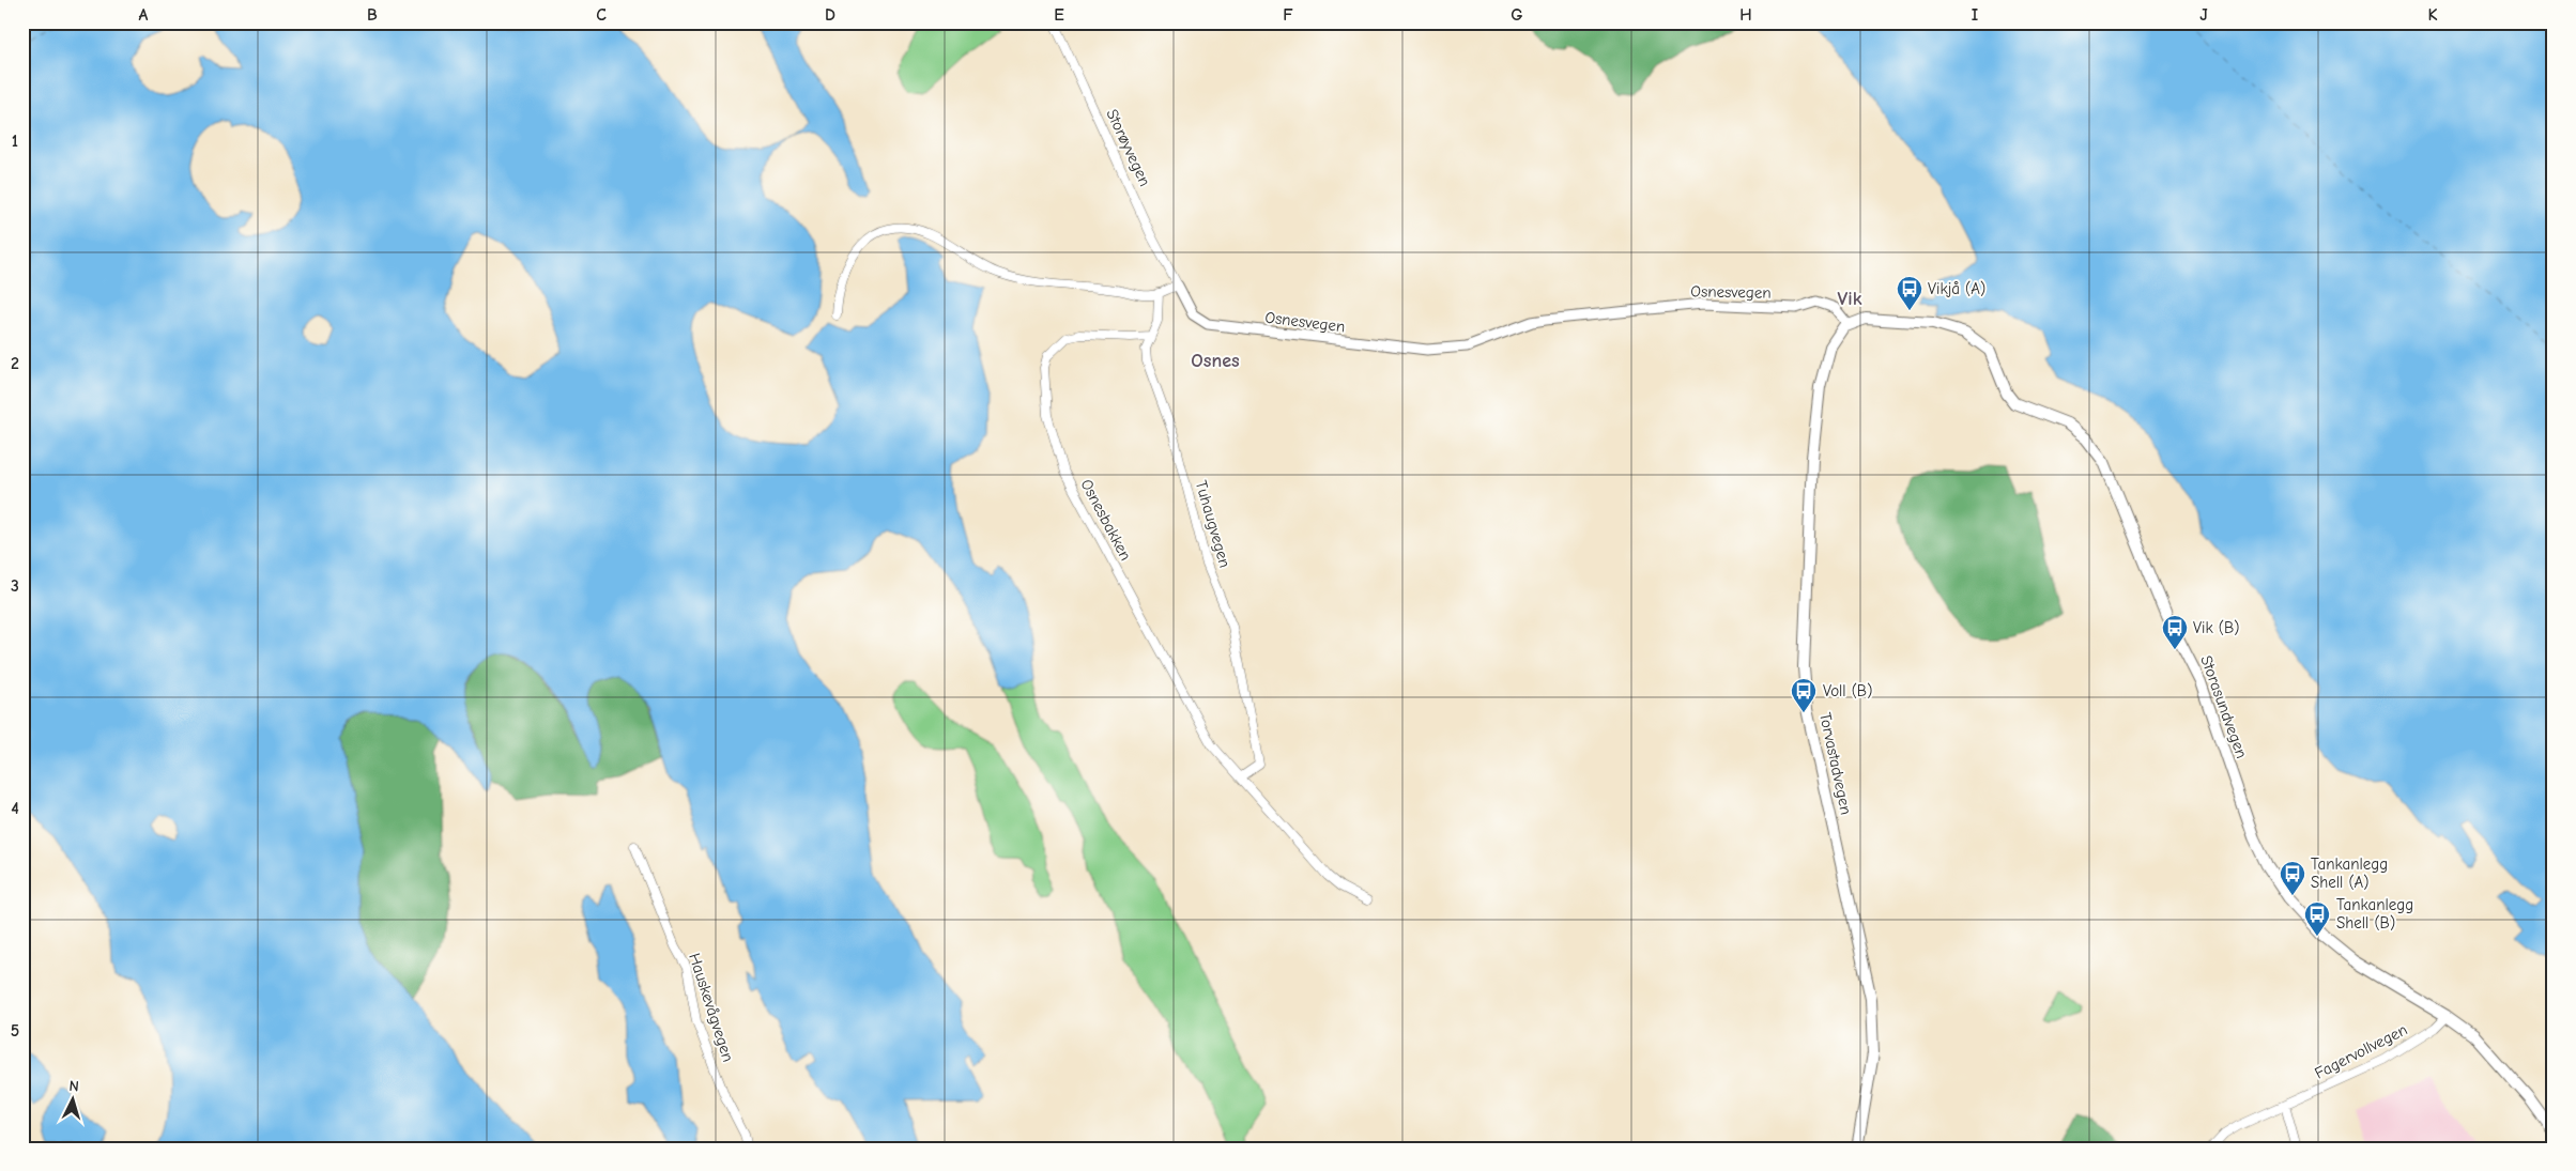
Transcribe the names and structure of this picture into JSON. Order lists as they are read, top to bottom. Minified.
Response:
{"streets":{"main road":["Storasundvegen","Torvastadvegen"],"street":["Storøyvegen","Osnesvegen","Osnesbakken","Tuhaugvegen","Hauskevågvegen","Fagervollvegen"]},"crossings":[["Storøyvegen","Osnesvegen"],["Osnesvegen","Storasundvegen"],["Osnesvegen","Torvastadvegen"],["Osnesbakken","Tuhaugvegen"],["Storasundvegen","Torvastadvegen"],["Storasundvegen","Fagervollvegen"]],"districts":["Vik","Osnes"],"places":{"bus stop":["Vikjå (A)","Vik (B)","Voll (B)","Tankanlegg Shell (A)","Tankanlegg Shell (B)"]},"north":"top","grid":{"columns":["A","B","C","D","E","F","G","H","I","J","K"],"rows":["1","2","3","4","5"]}}
